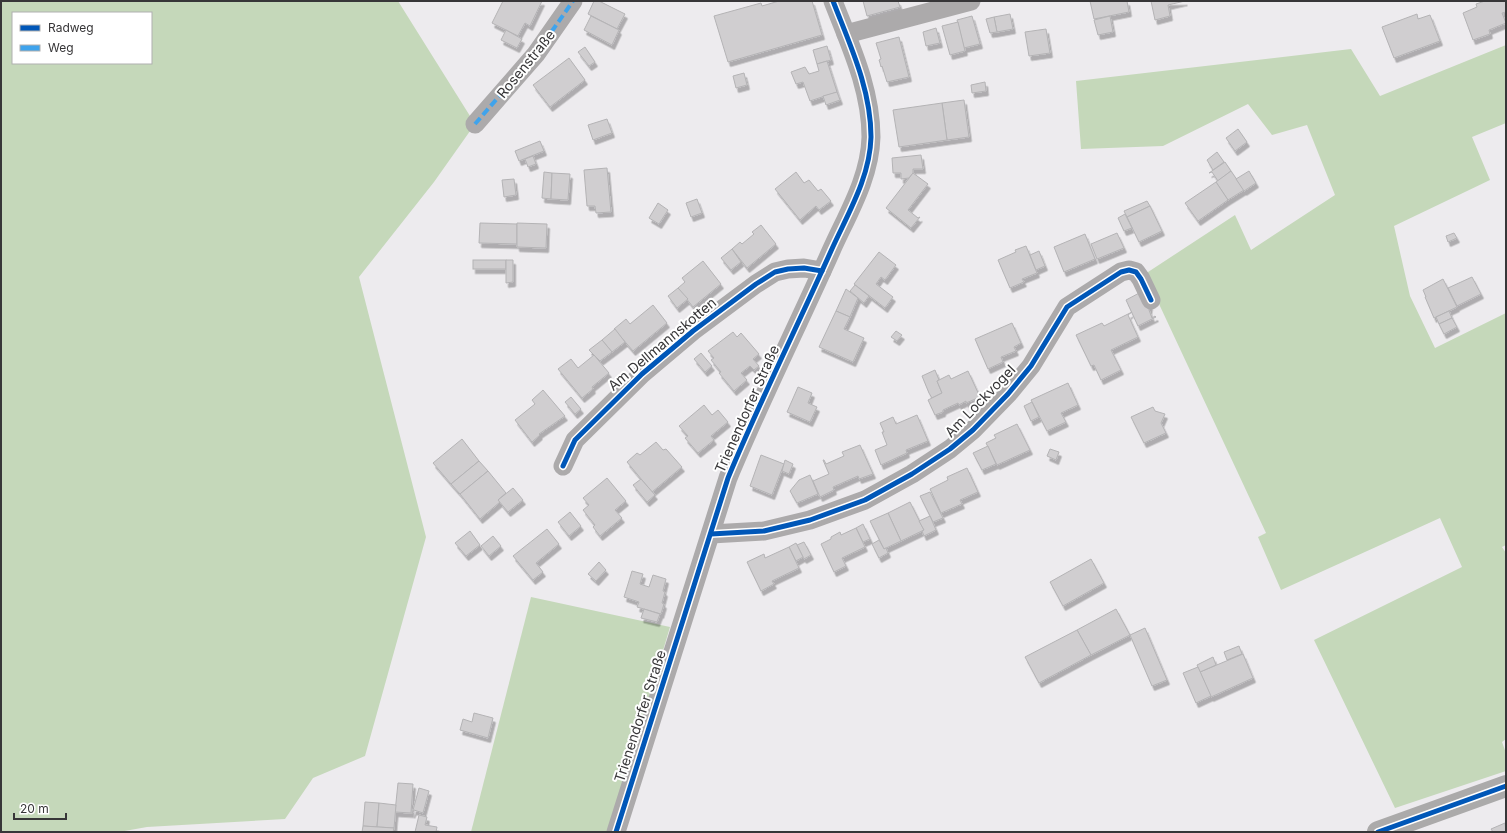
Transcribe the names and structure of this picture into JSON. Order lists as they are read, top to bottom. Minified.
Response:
{"streets":{"street":["Rosenstraße","Am Dellmannskotten","Am Lockvogel","Trienendorfer Straße"]},"crossings":[["Am Dellmannskotten","Trienendorfer Straße"],["Am Lockvogel","Trienendorfer Straße"]],"legend":["Radweg","Weg"],"scale_bar":"20 m"}
